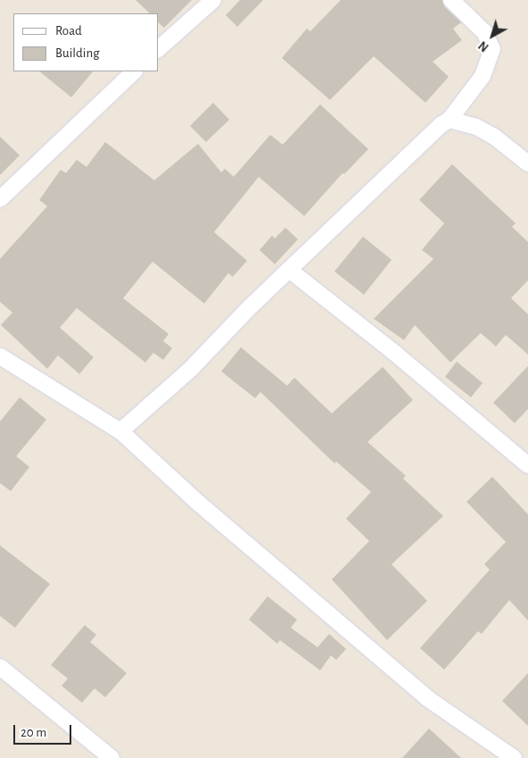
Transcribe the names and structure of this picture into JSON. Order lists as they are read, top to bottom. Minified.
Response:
{"legend":["Road","Building"],"scale_bar":"20 m","north":"bottom left"}
